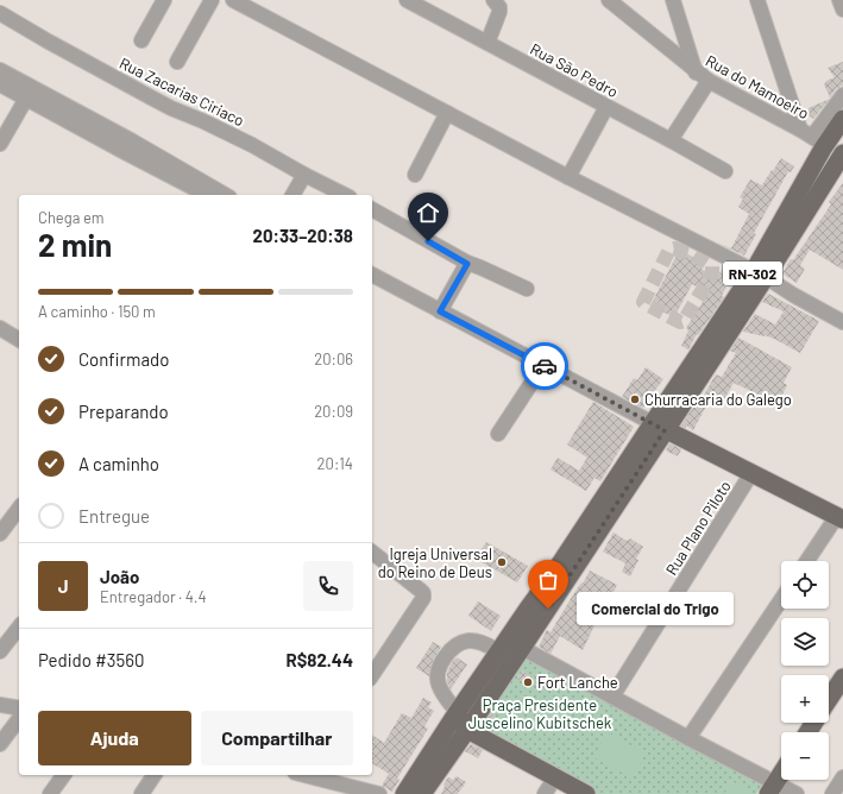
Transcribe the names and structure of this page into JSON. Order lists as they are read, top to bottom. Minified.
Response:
{"streets":{"main road":["RN-302"],"street":["Rua São Pedro","Rua do Mamoeiro","Rua Zacarias Ciriaco","Rua Plano Piloto"]},"crossings":[["Rua do Mamoeiro","RN-302"]],"parks":["Praça Presidente Juscelino Kubitschek"],"places":["Churracaria do Galego","Igreja Universal do Reino de Deus","Comercial do Trigo","Fort Lanche"],"page":{"heading":["2 min","Chega em","20:33–20:38"],"panel":["João","Entregador · 4.4","Pedido #3560","R$82.44"],"bar":"A caminho · 150 m","list":[["Confirmado","20:06"],["Preparando","20:09"],["A caminho","20:14"],"Entregue"],"map_buttons":["+","−"],"round":"J","bubble":"Comercial do Trigo","buttons":["Ajuda","Compartilhar"]}}
